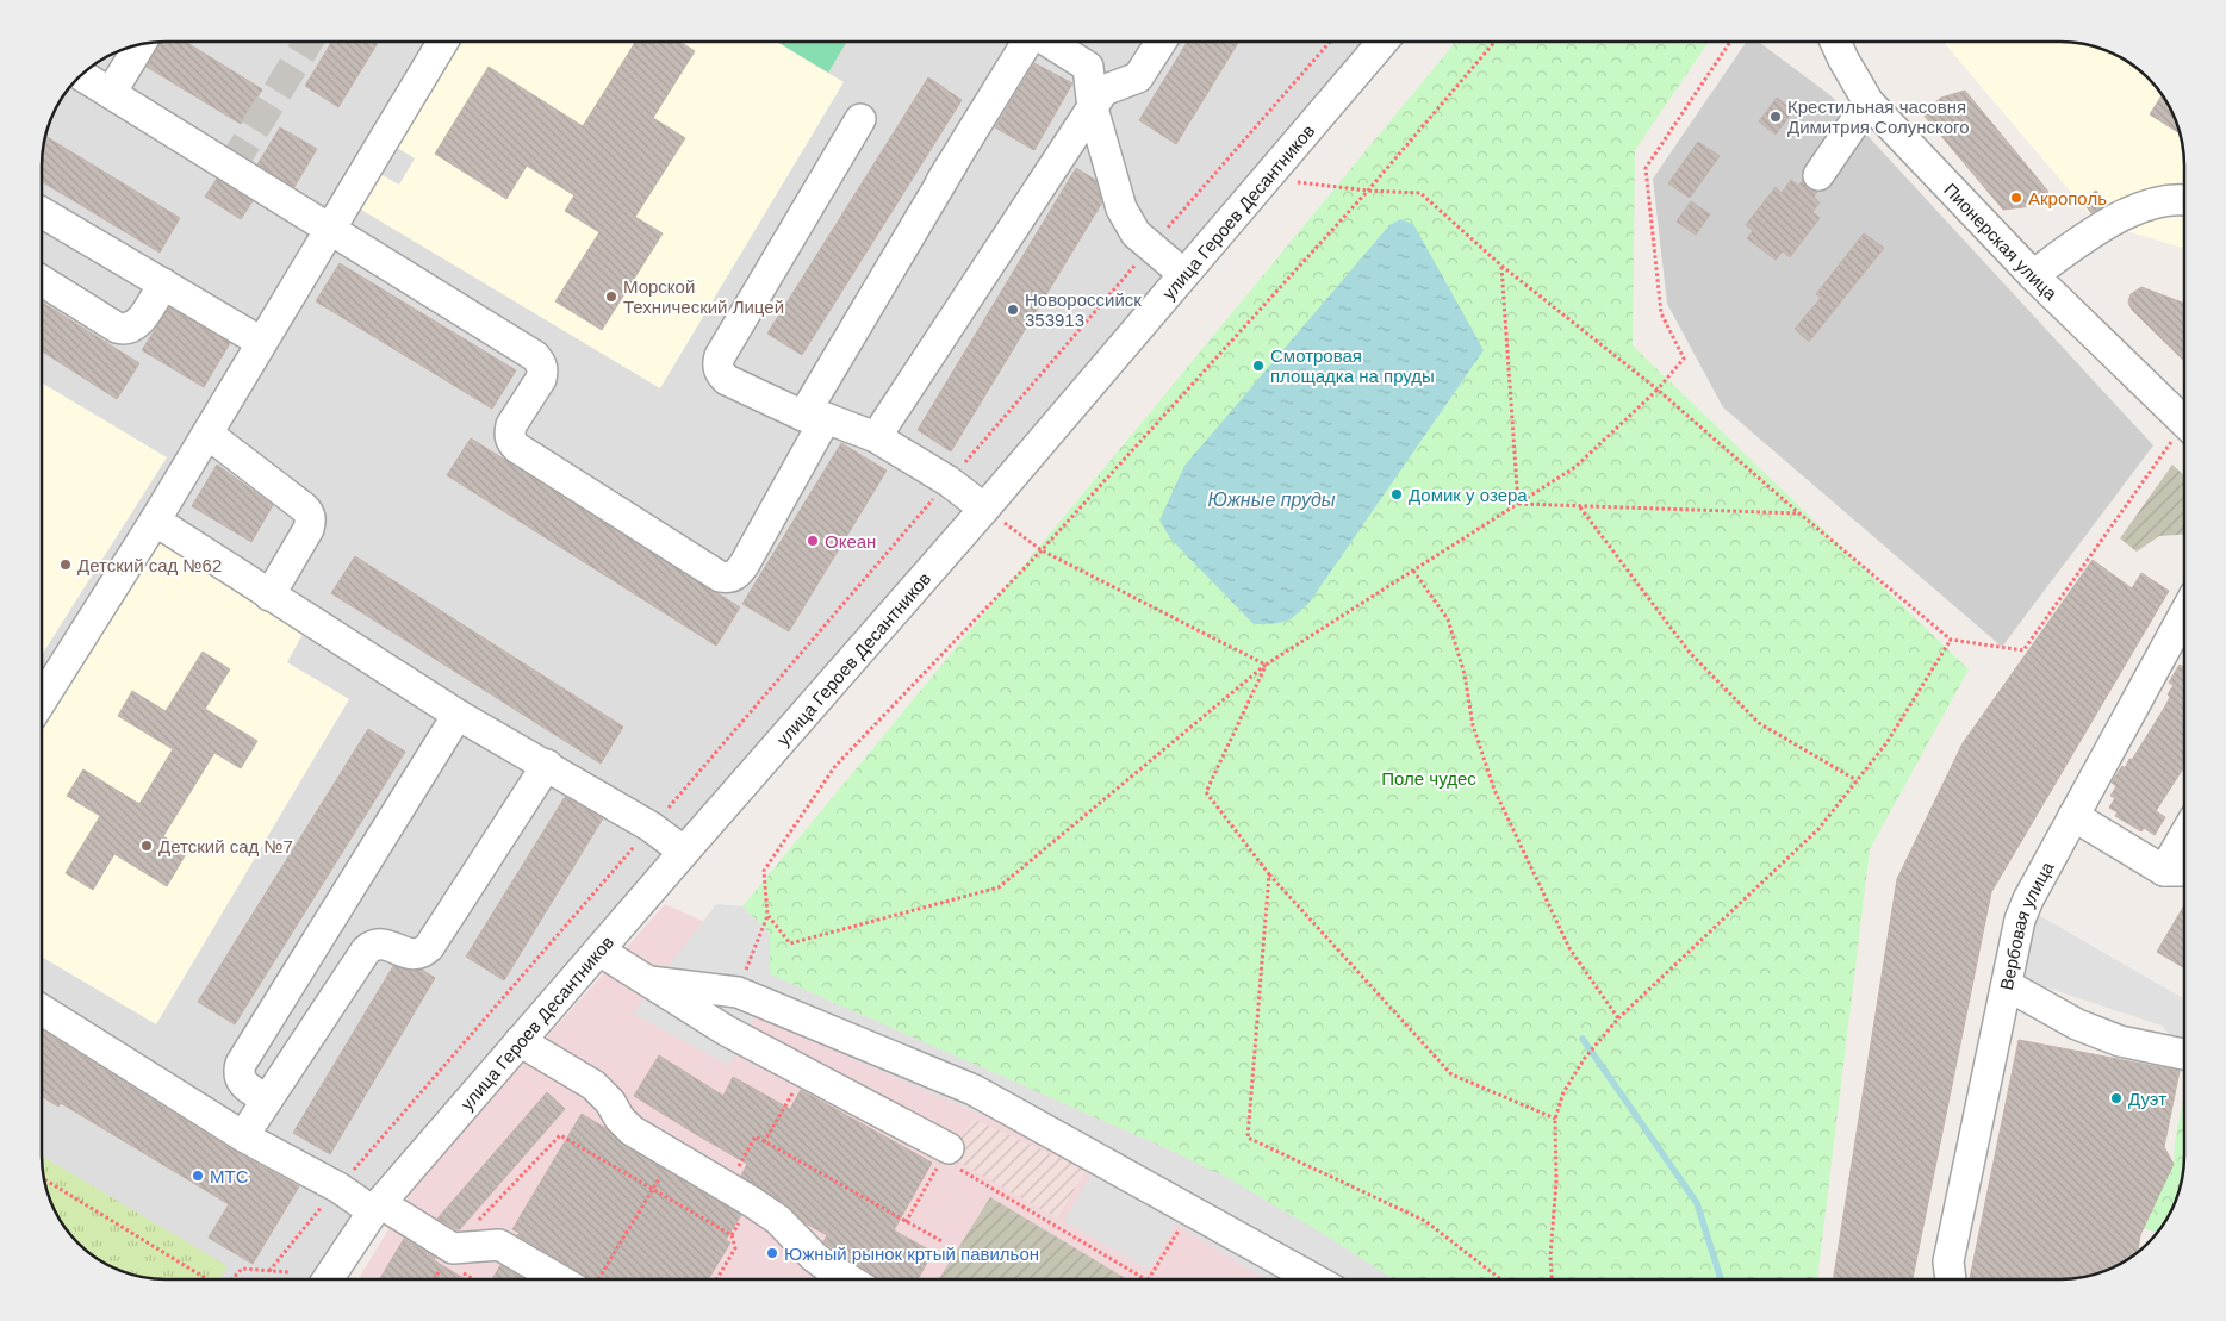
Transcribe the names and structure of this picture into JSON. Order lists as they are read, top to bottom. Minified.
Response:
{"streets":{"street":["улица Героев Десантников","Пионерская улица","Вербовая улица"]},"water":["Южные пруды"],"parks":["Поле чудес"],"places":["Крестильная часовня Димитрия Солунского","Акрополь","Морской Технический Лицей","Новороссийск 353913","Смотровая площадка на пруды","Домик у озера","Океан","Детский сад №62","Детский сад №7","Дуэт","МТС","Южный рынок кртый павильон"]}
